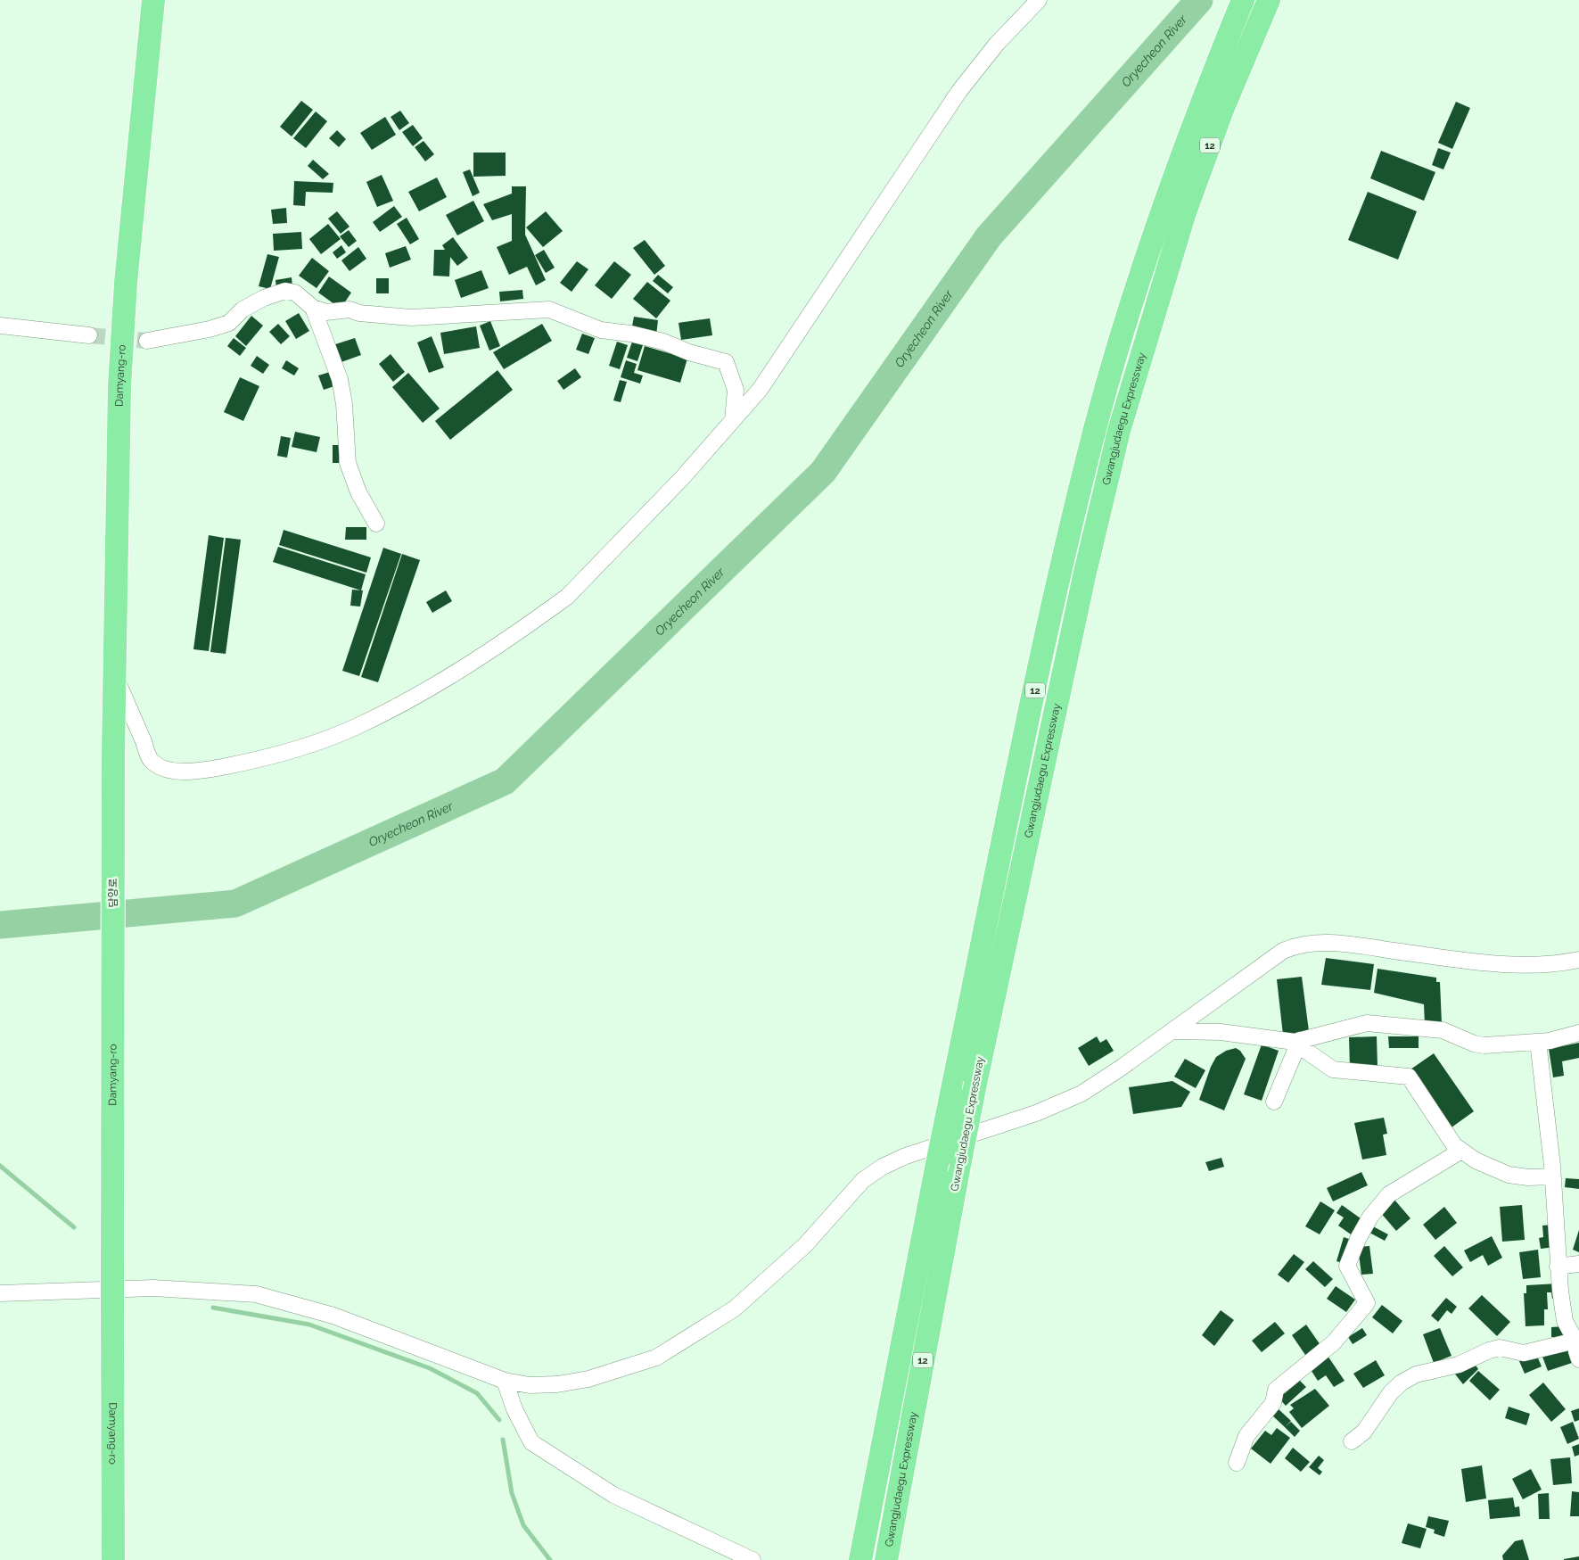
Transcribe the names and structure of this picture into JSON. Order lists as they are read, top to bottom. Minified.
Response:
{"streets":{"highway":["12","Damyang-ro","Gwangjudaegu Expressway","담양로"]},"crossings":[["Damyang-ro","담양로"]],"water":["Oryecheon River"]}
